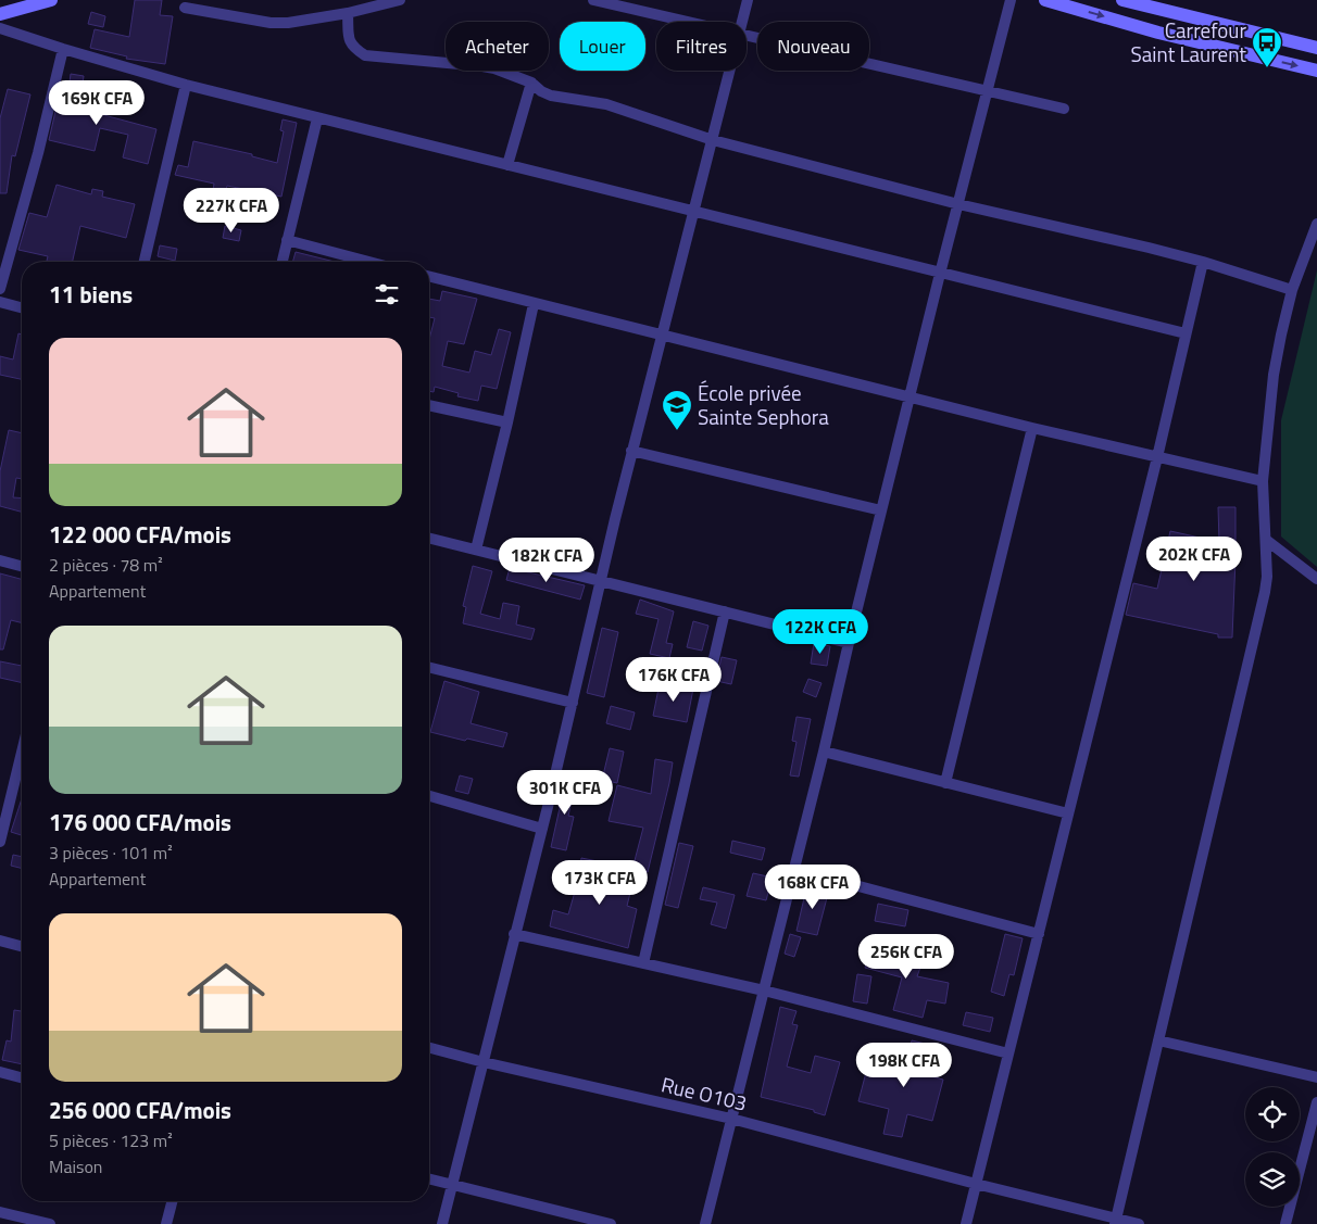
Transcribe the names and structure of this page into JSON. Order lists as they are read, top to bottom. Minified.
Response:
{"streets":{"street":["Rue O103"]},"places":{"bus stop":["Carrefour Saint Laurent"],"school or university":["École privée Sainte Sephora"]},"page":{"chip":["Acheter","Louer","Filtres","Nouveau"],"price":["169K CFA","227K CFA","202K CFA","182K CFA","122K CFA","176K CFA","301K CFA","173K CFA","168K CFA","256K CFA","198K CFA"],"heading":"11 biens","list":[{"name":"122 000 CFA/mois","note":"2 pièces · 78 m² · Appartement"},{"name":"176 000 CFA/mois","note":"3 pièces · 101 m² · Appartement"},{"name":"256 000 CFA/mois","note":"5 pièces · 123 m² · Maison"}]}}
